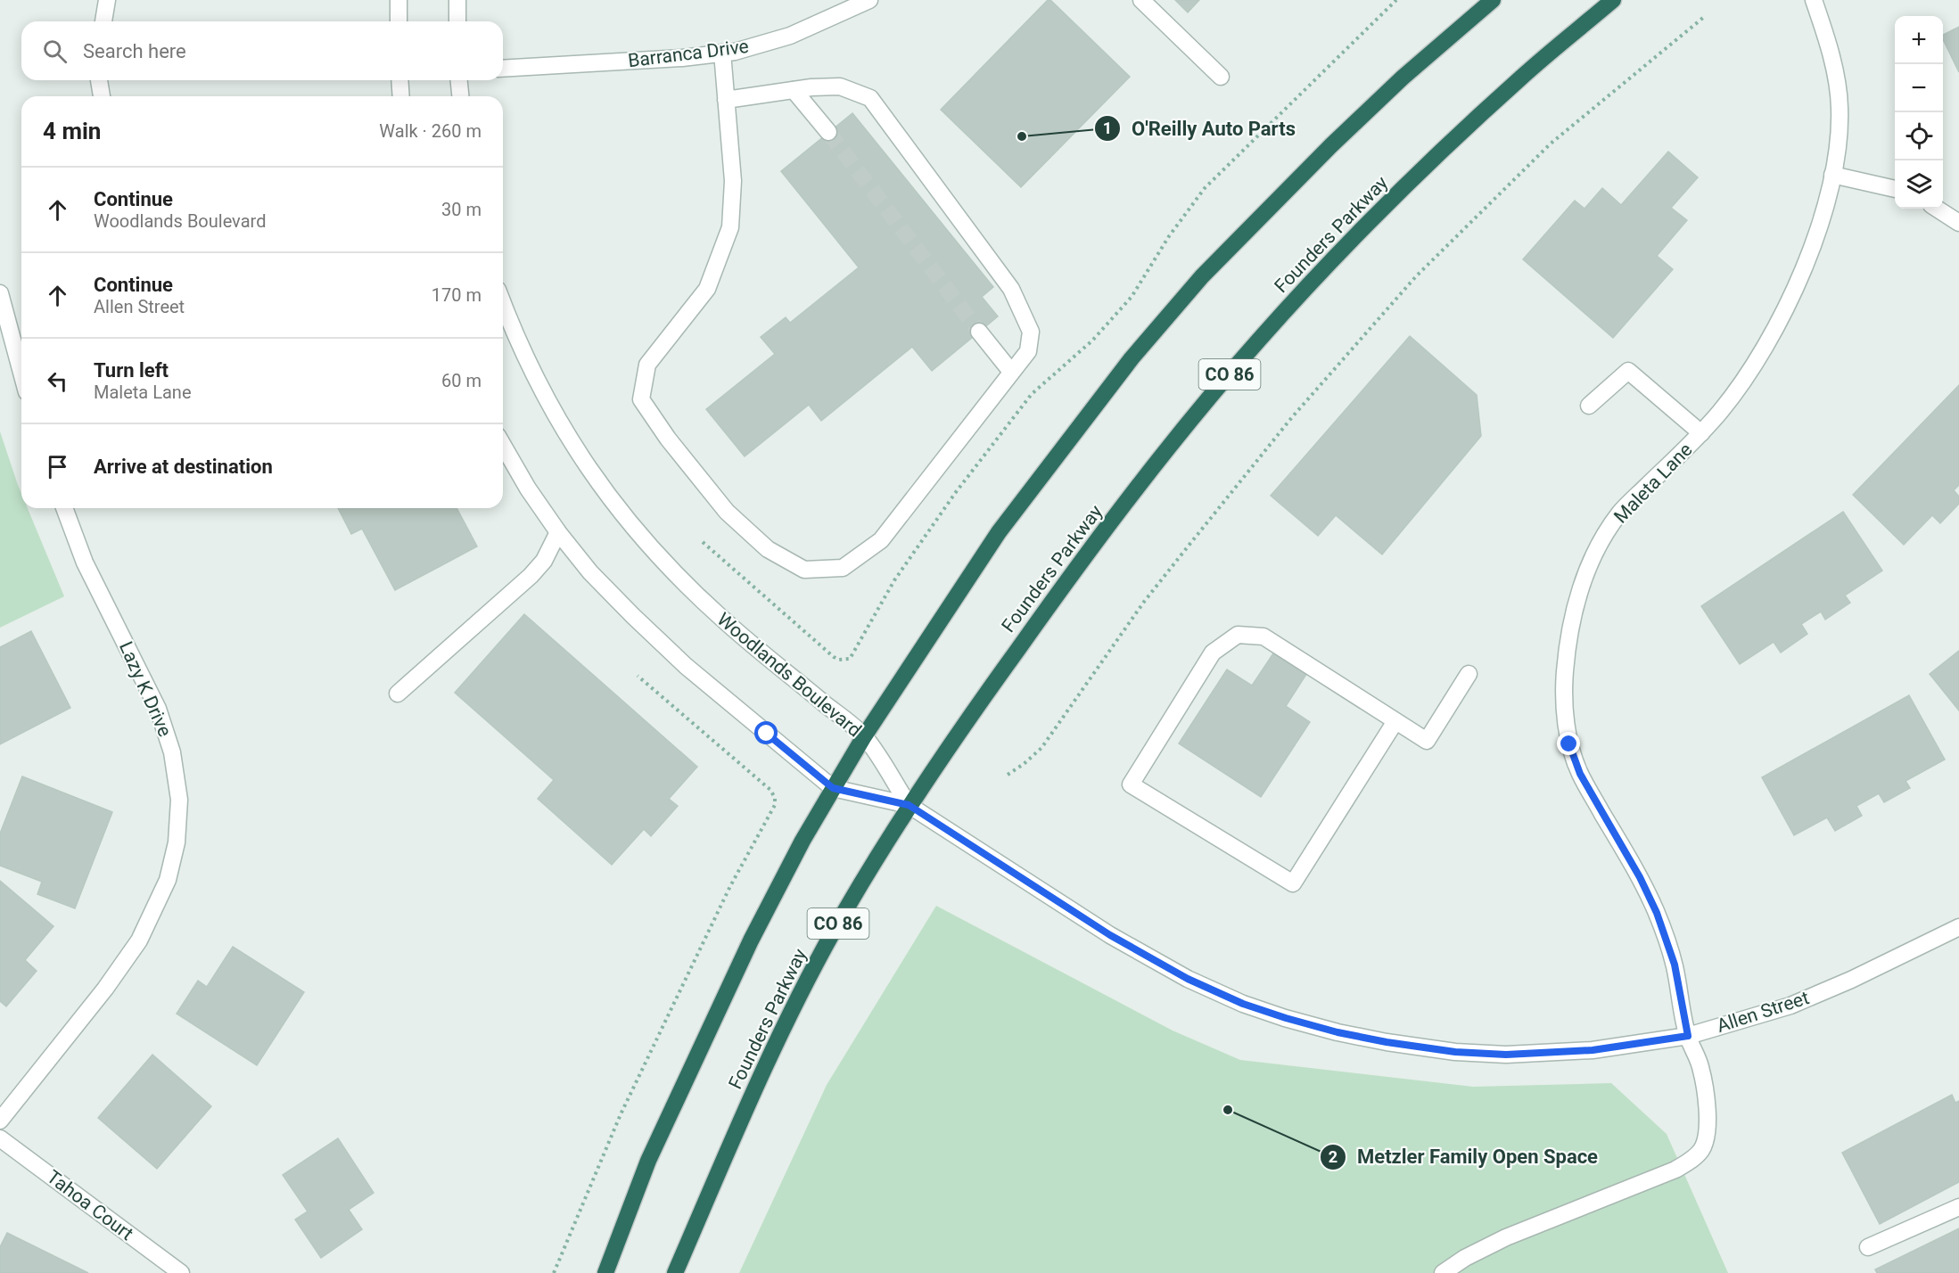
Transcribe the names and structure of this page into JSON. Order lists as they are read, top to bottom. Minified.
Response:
{"streets":{"highway":["Founders Parkway","CO 86"],"street":["Barranca Drive","Maleta Lane","Woodlands Boulevard","Lazy K Drive","Allen Street","Tahoa Court"]},"crossings":[["Founders Parkway","Woodlands Boulevard"],["Founders Parkway","Allen Street"],["Maleta Lane","Allen Street"],["Woodlands Boulevard","Allen Street"]],"places":["O'Reilly Auto Parts","Metzler Family Open Space"],"page":{"map_buttons":["+","−"],"search":"Search here","heading":["4 min","Walk · 260 m"],"list":[["Continue","Woodlands Boulevard","30 m"],["Continue","Allen Street","170 m"],["Turn left","Maleta Lane","60 m"],"Arrive at destination"]}}
